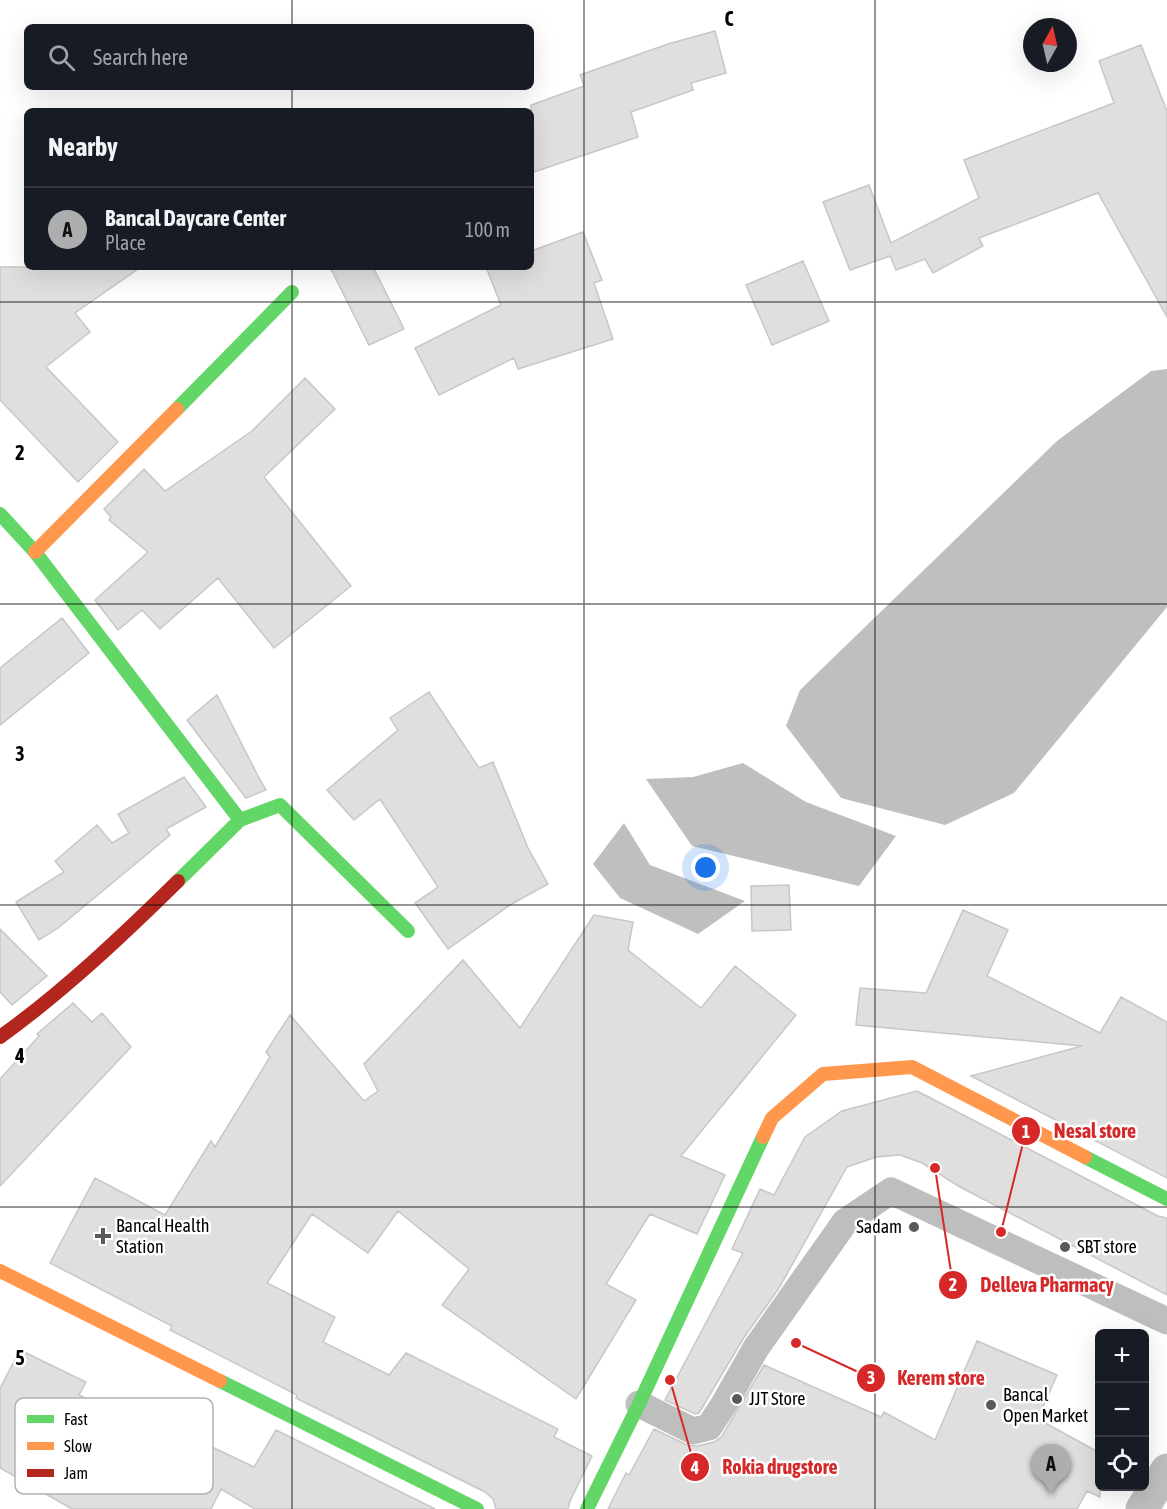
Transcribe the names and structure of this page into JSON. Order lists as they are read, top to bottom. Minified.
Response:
{"places":{"other":["Delleva Pharmacy","Sadam","Nesal store","SBT store","Kerem store","Rokia drugstore","JJT Store","Bancal Open Market"],"health":["Bancal Health Station"]},"legend":["Fast","Slow","Jam"],"north":"top","page":{"search":"Search here","heading":"Nearby","list":[{"mark":"A","name":"Bancal Daycare Center","note":"Place","value":"100 m"}],"map_buttons":["+","−"],"pins":"A"},"grid":{"columns":["C"],"rows":["2","3","4","5"]}}
